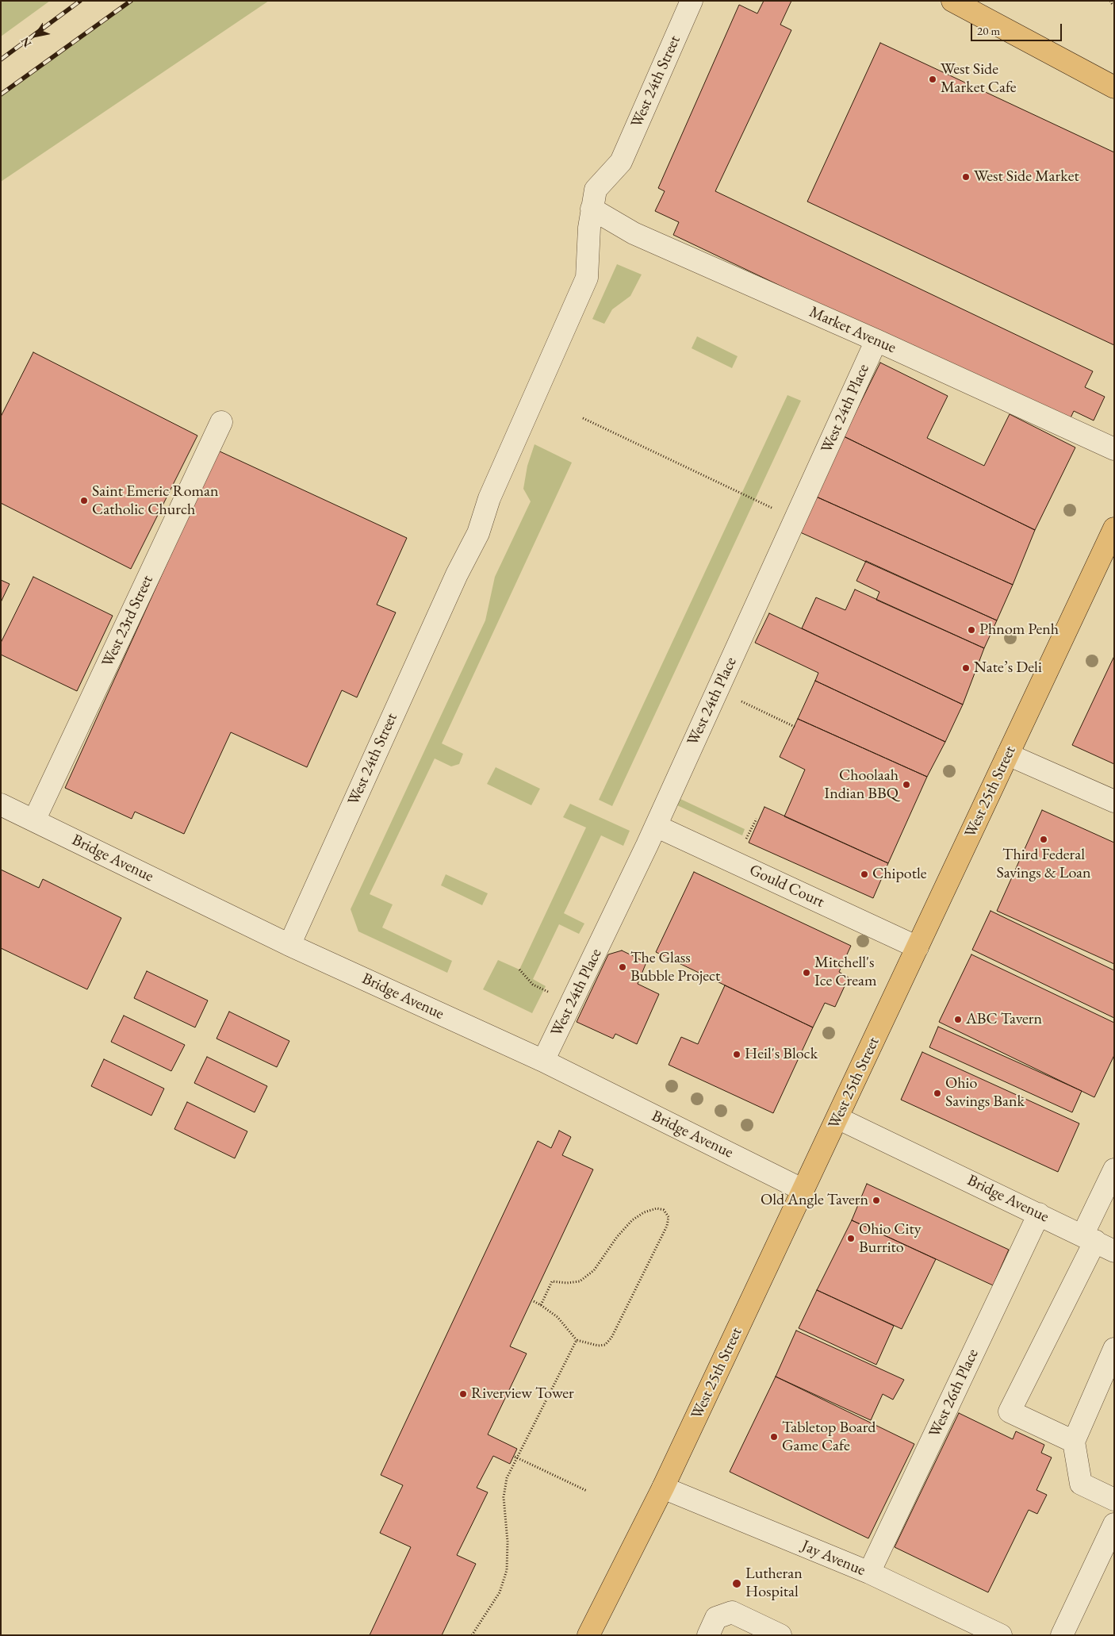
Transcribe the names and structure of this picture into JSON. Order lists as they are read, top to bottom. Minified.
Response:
{"streets":{"main road":["West 25th Street"],"street":["West 24th Street","Market Avenue","West 24th Place","West 23rd Street","Bridge Avenue","Gould Court","West 26th Place","Jay Avenue"]},"crossings":[["West 24th Street","Market Avenue"],["West 24th Street","Bridge Avenue"],["Market Avenue","West 24th Place"],["West 24th Place","Bridge Avenue"],["West 24th Place","Gould Court"],["West 23rd Street","Bridge Avenue"],["West 25th Street","Bridge Avenue"],["West 25th Street","Gould Court"],["West 25th Street","Jay Avenue"],["Bridge Avenue","West 26th Place"],["West 26th Place","Jay Avenue"]],"places":["West Side Market Cafe","West Side Market","Saint Emeric Roman Catholic Church","Phnom Penh","Nate’s Deli","Choolaah Indian BBQ","Third Federal Savings & Loan","Chipotle","The Glass Bubble Project","Mitchell's Ice Cream","ABC Tavern","Heil's Block","Ohio Savings Bank","Old Angle Tavern","Ohio City Burrito","Riverview Tower","Tabletop Board Game Cafe","Lutheran Hospital"],"scale_bar":"20 m","north":"bottom left"}
